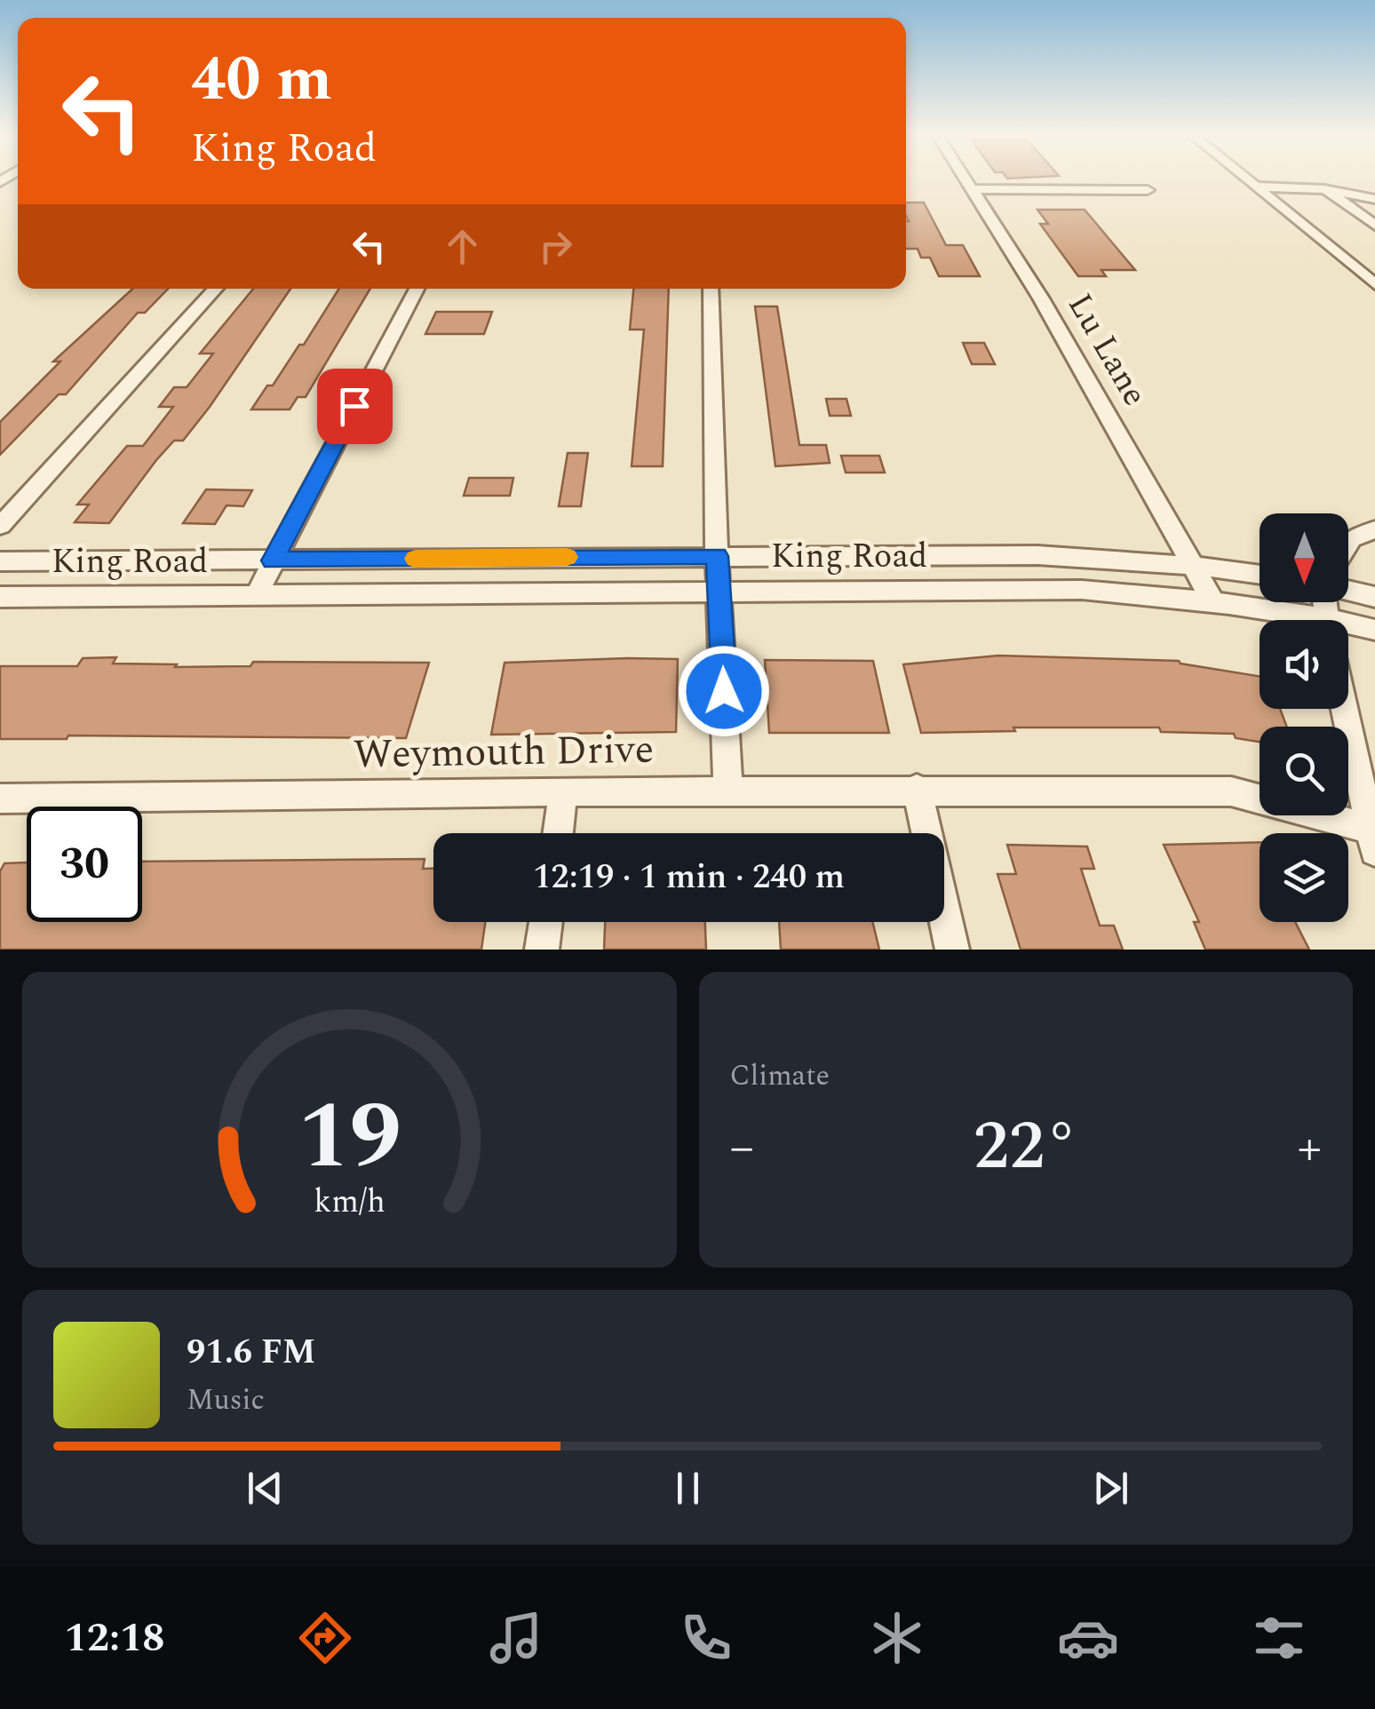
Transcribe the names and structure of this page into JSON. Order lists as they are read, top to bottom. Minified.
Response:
{"streets":{"street":["Lu Lane","King Road","Weymouth Drive"]},"crossings":[["Lu Lane","King Road"]],"north":"bottom","page":{"turn":["40 m","King Road"],"limit":"30","trip":"12:19 · 1 min · 240 m","tile":"Climate","heat":["−","22°","+"],"song":["91.6 FM","Music"],"tabs":"12:18","gauge":["19","km/h"]}}
